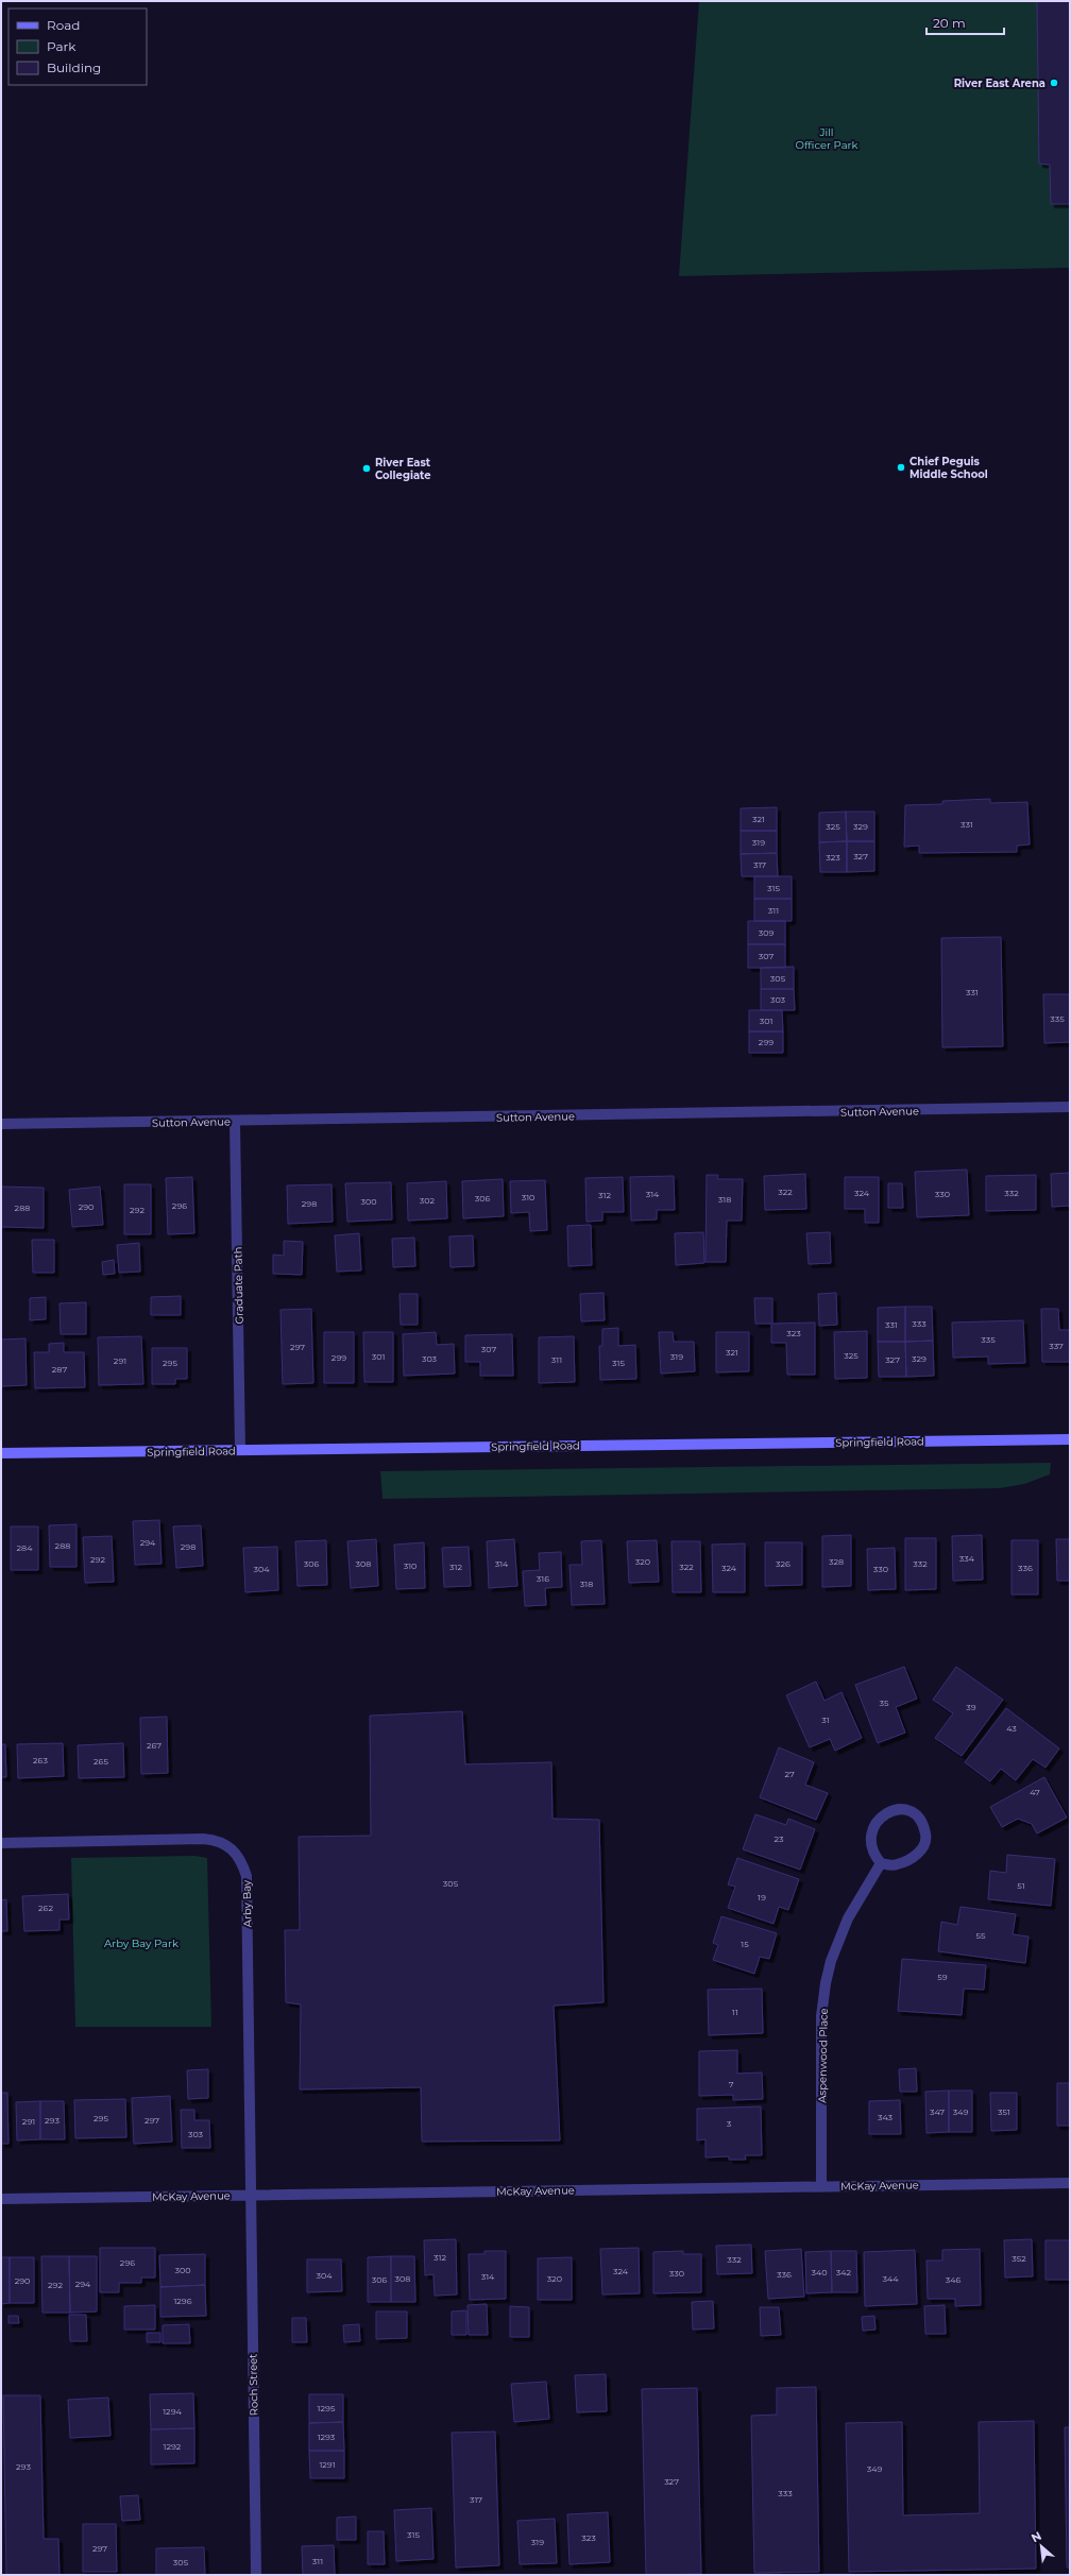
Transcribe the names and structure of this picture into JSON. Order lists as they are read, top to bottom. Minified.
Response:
{"streets":{"street":["Sutton Avenue","Graduate Path","Springfield Road","Arby Bay","Aspenwood Place","McKay Avenue","Roch Street"]},"crossings":[["Sutton Avenue","Graduate Path"],["Graduate Path","Springfield Road"],["Arby Bay","McKay Avenue"],["Arby Bay","Roch Street"],["Aspenwood Place","McKay Avenue"],["McKay Avenue","Roch Street"]],"parks":["Jill Officer Park","Arby Bay Park"],"places":["River East Arena","Chief Peguis Middle School","River East Collegiate"],"house_numbers":["321","331","325","329","319","327","323","317","315","311","309","307","305","331","303","335","301","299","322","324","332","314","330","312","310","306","318","302","300","298","296","290","288","292","333","331","323","335","337","297","307","321","325","301","319","299","303","329","311","327","291","295","315","287","294","288","298","284","334","292","320","328","306","308","314","326","332","310","312","322","324","336","304","330","316","318","35","39","31","43","267","263","265","27","47","23","305","51","19","262","55","15","59","11","7","347","349","351","343","295","293","297","291","3","303","312","352","332","296","300","324","340","342","330","336","304","314","308","320","344","306","346","290","294","292","1296","1295","1294","1293","1292","1291","293","349","327","333","317","315","323","319","297","311","305"],"legend":["Road","Park","Building"],"scale_bar":"20 m","north":"top left"}
